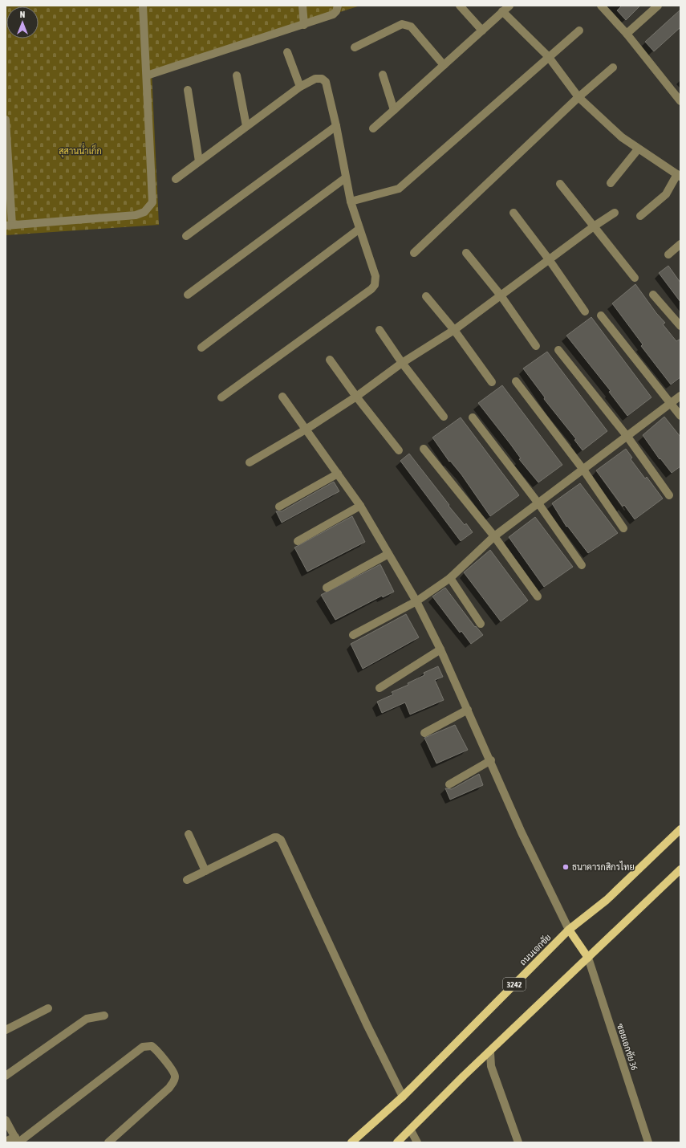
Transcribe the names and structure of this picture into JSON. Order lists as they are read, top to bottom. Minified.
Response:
{"streets":{"main road":["ถนนเอกชัย","3242"],"street":["ซอยเอกชัย 36"]},"parks":["สุสานน่ำเก็ก"],"places":["ธนาคารกสิกรไทย"],"north":"top"}
